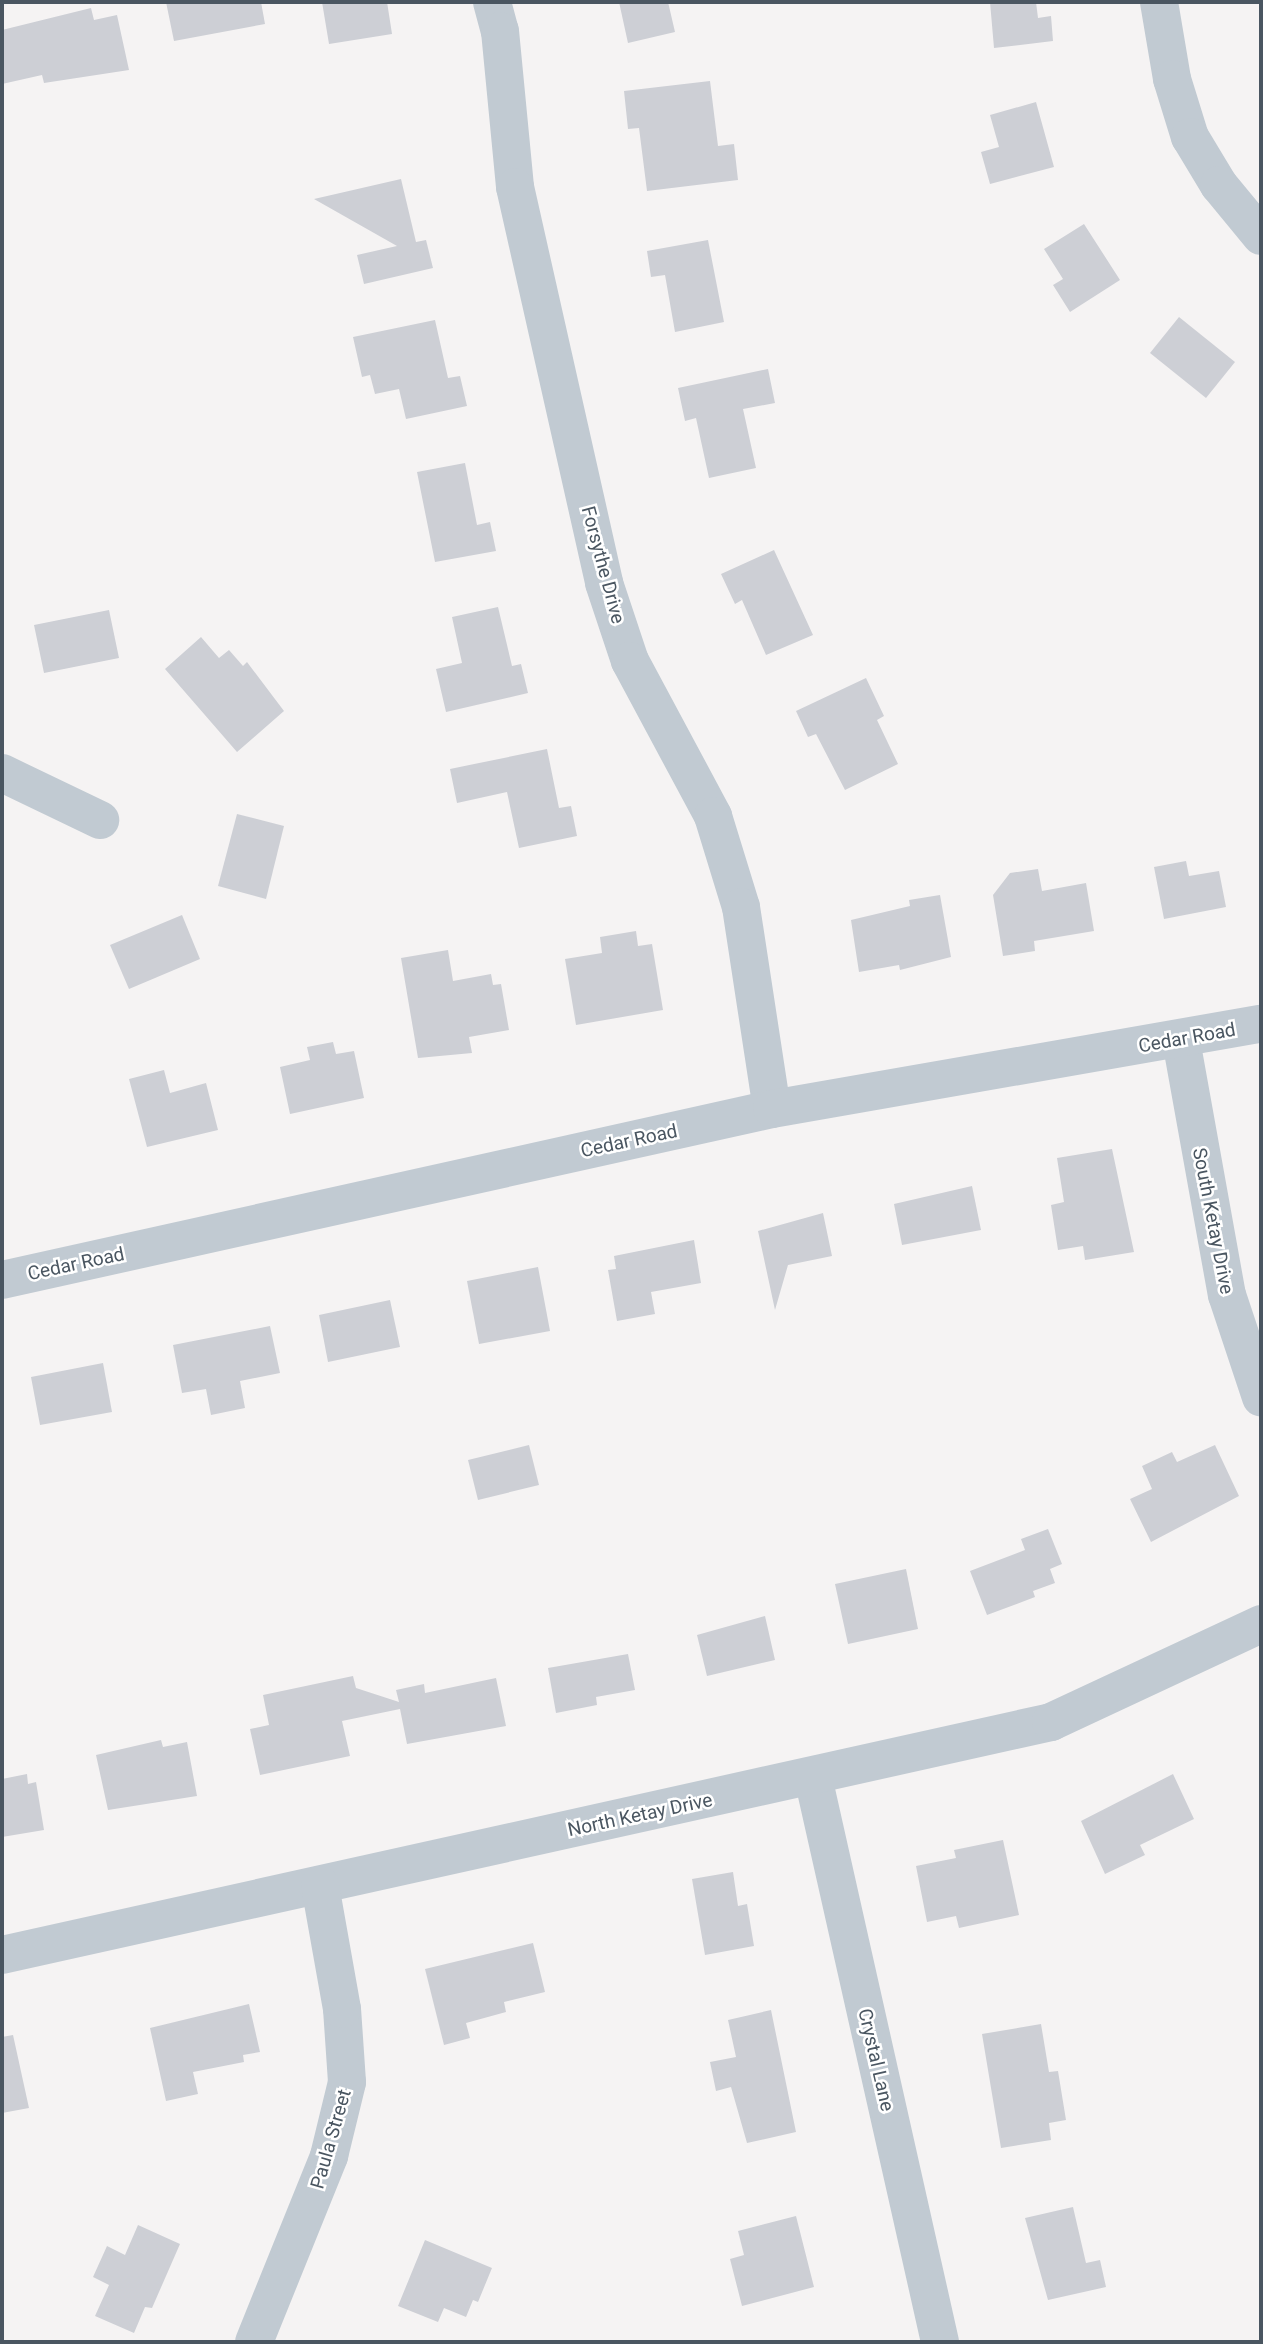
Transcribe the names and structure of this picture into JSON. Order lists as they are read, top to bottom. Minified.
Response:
{"streets":{"street":["Forsythe Drive","Cedar Road","South Ketay Drive","North Ketay Drive","Crystal Lane","Paula Street"]},"crossings":[["Forsythe Drive","Cedar Road"],["Cedar Road","South Ketay Drive"],["North Ketay Drive","Crystal Lane"],["North Ketay Drive","Paula Street"]]}
